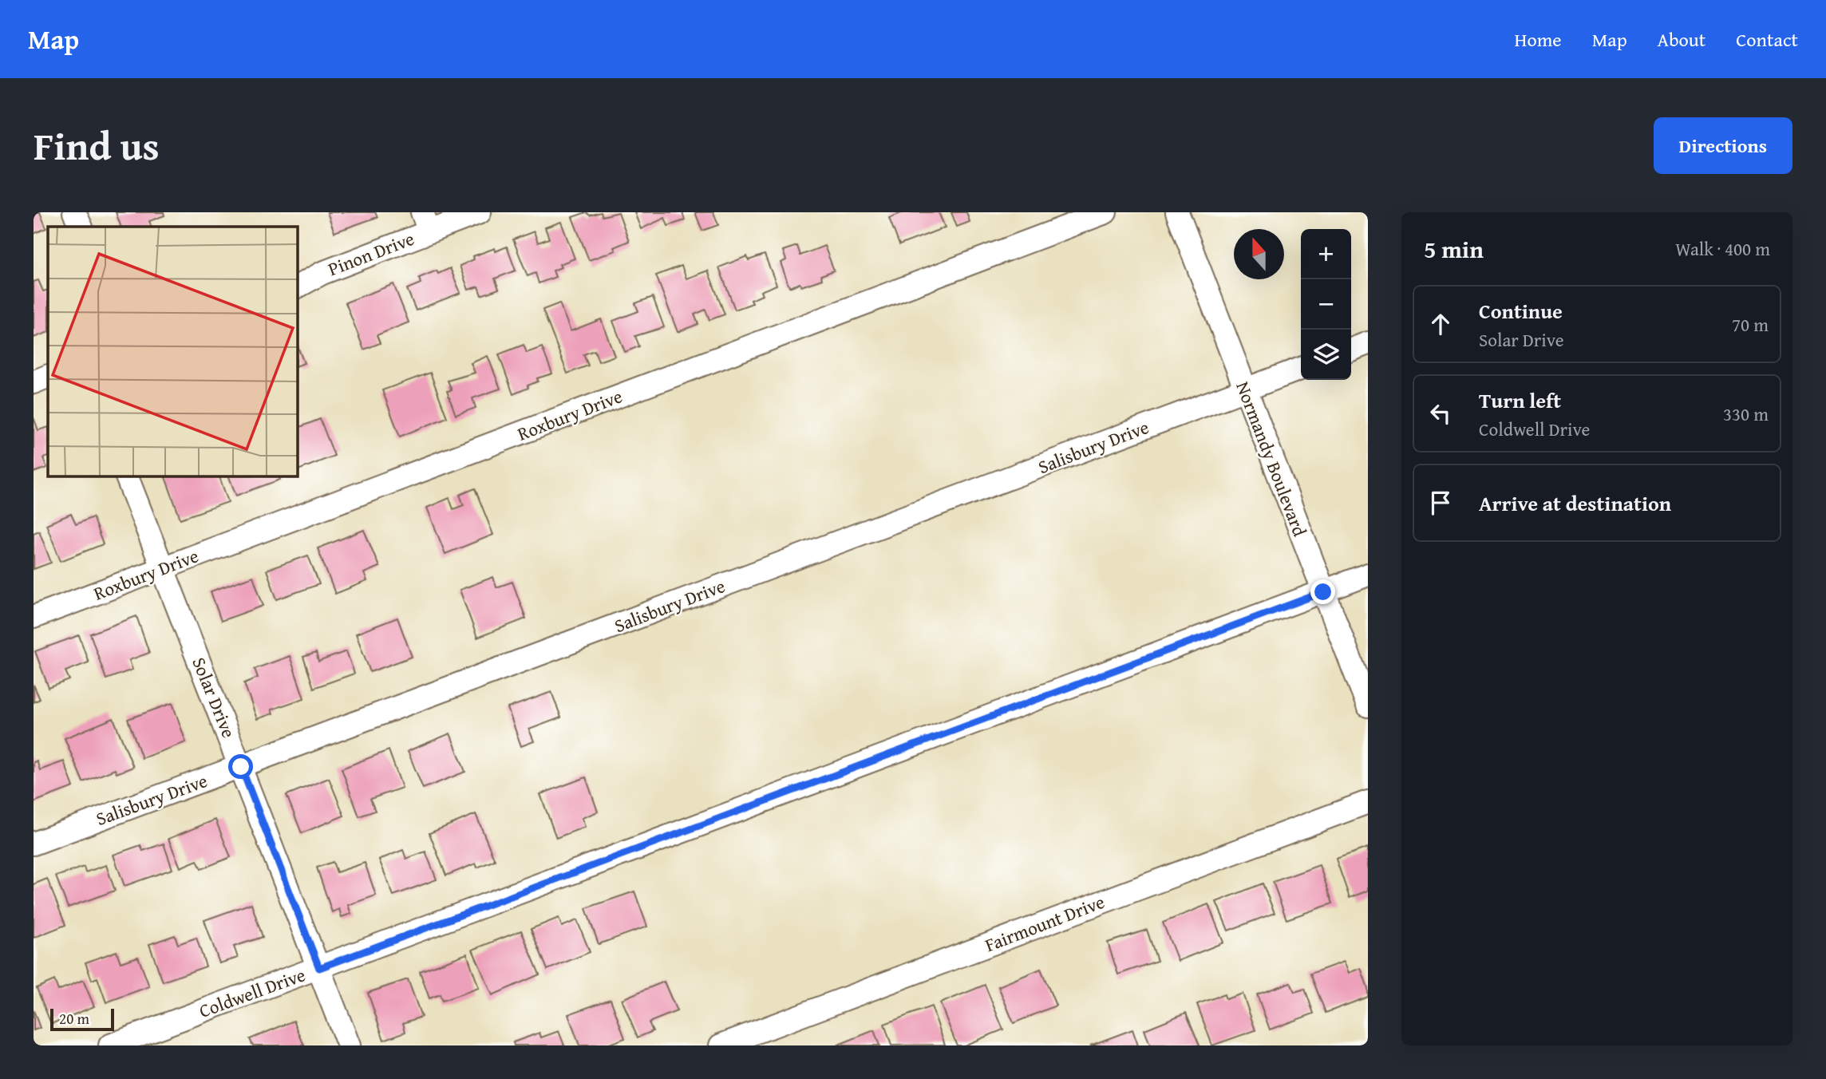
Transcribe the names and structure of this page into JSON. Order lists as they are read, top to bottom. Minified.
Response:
{"streets":{"street":["Pinon Drive","Roxbury Drive","Salisbury Drive","Normandy Boulevard","Solar Drive","Fairmount Drive","Coldwell Drive"]},"crossings":[["Roxbury Drive","Solar Drive"],["Salisbury Drive","Normandy Boulevard"],["Salisbury Drive","Solar Drive"],["Normandy Boulevard","Coldwell Drive"],["Solar Drive","Coldwell Drive"]],"scale_bar":"20 m","north":"top","page":{"header":"Map","nav":["Home","Map","About","Contact"],"title":"Find us","buttons":"Directions","heading":["5 min","Walk · 400 m"],"map_buttons":["+","−"],"list":[["Continue","Solar Drive","70 m"],["Turn left","Coldwell Drive","330 m"],"Arrive at destination"],"scale":"20 m"}}
